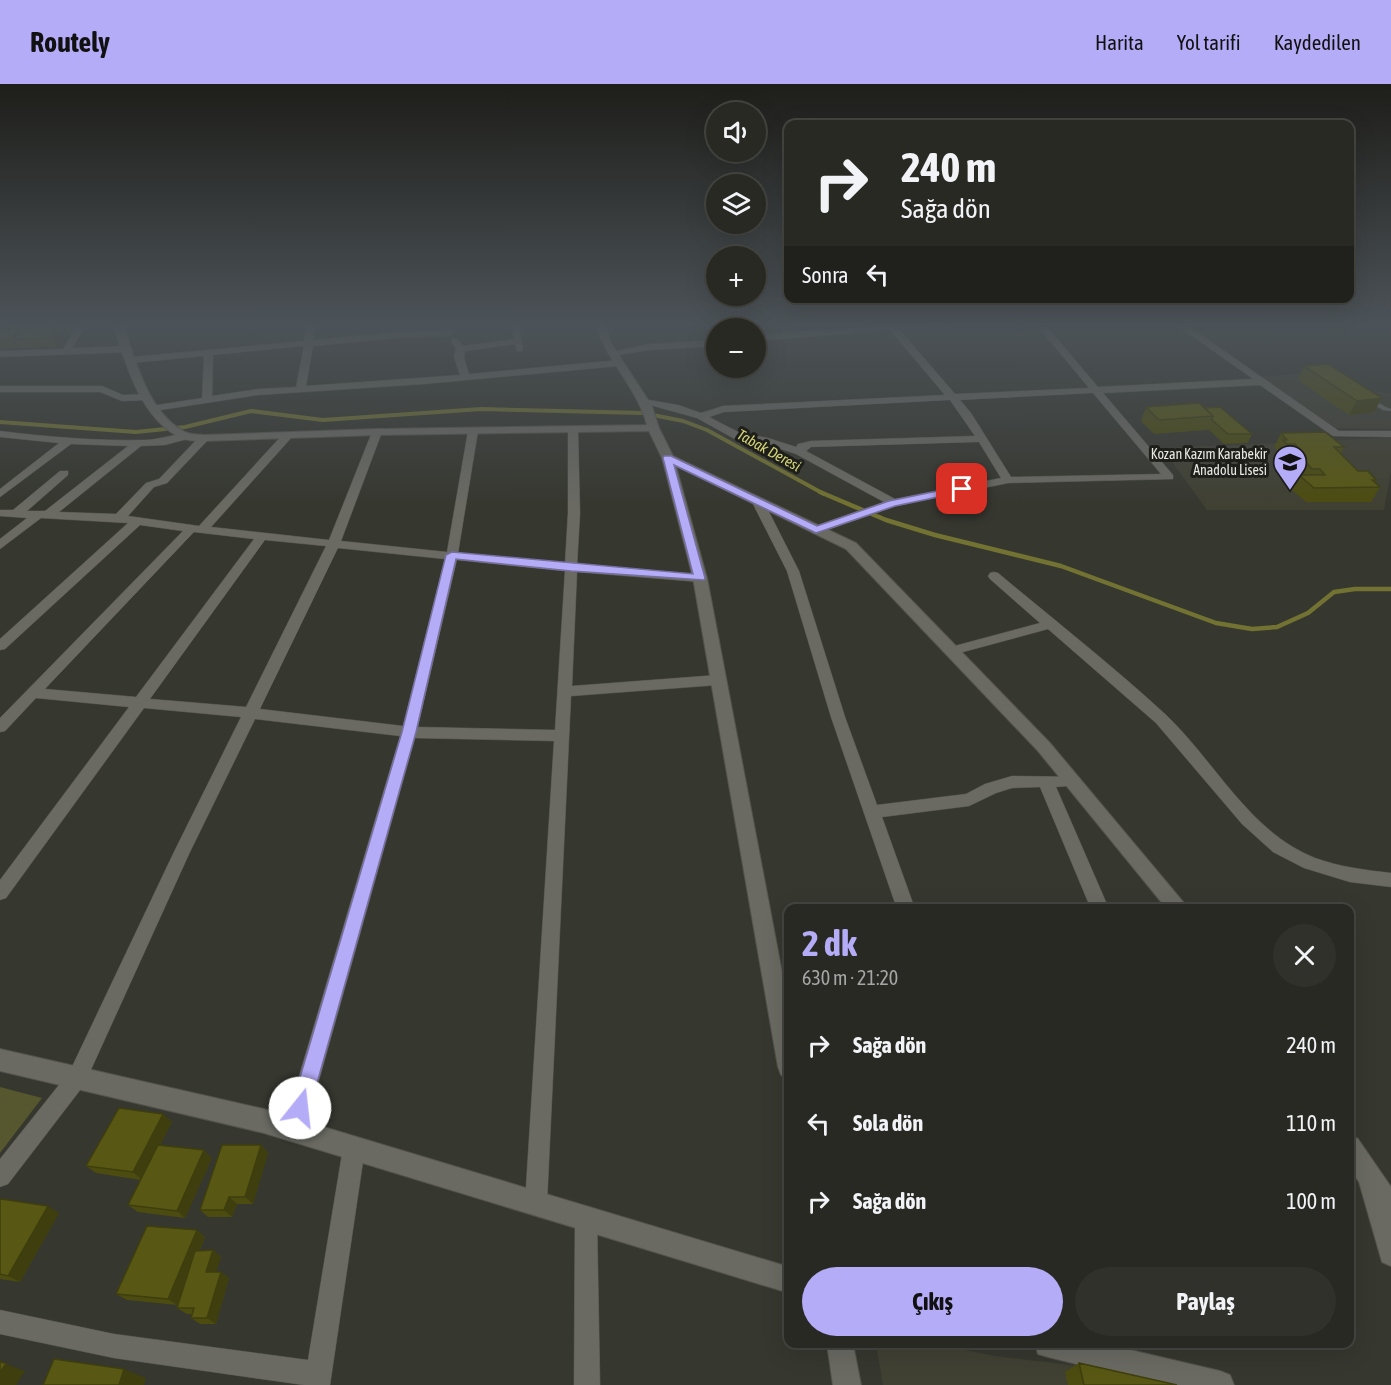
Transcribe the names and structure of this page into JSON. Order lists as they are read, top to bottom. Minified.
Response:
{"water":["Tabak Deresi"],"places":{"school or university":["Kozan Kazım Karabekir Anadolu Lisesi"]},"page":{"header":"Routely","nav":["Harita","Yol tarifi","Kaydedilen"],"map_buttons":["+","−"],"turn":["240 m","Sağa dön"],"then":"Sonra","heading":["2 dk","630 m · 21:20"],"list":[{"name":"Sağa dön","value":"240 m"},{"name":"Sola dön","value":"110 m"},{"name":"Sağa dön","value":"100 m"}],"buttons":["Çıkış","Paylaş"]}}
